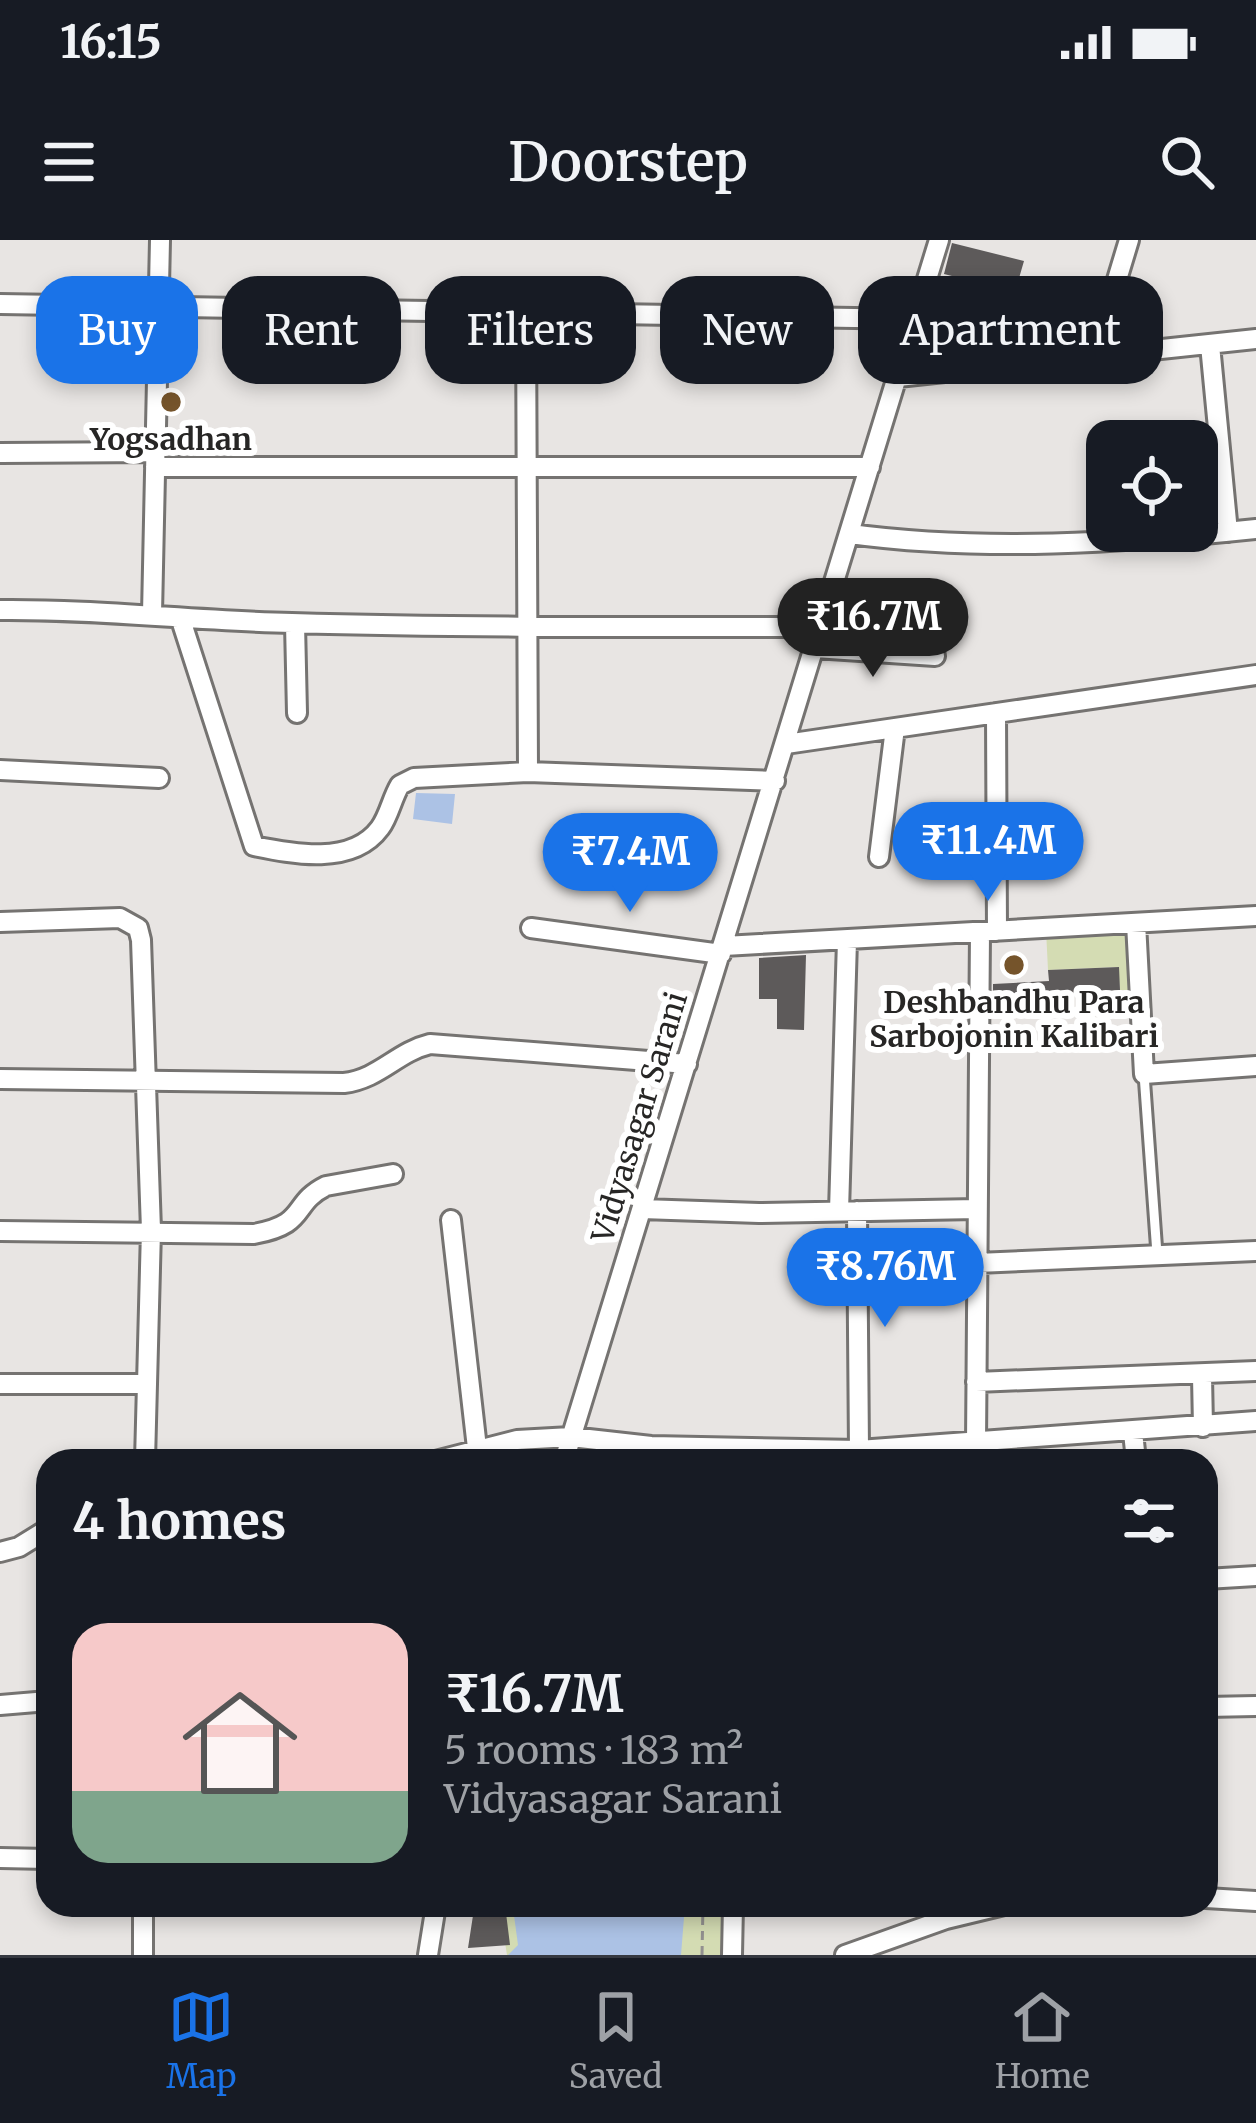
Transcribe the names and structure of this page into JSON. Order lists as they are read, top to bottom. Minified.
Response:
{"streets":{"street":["Vidyasagar Sarani"]},"places":["Yogsadhan","Deshbandhu Para Sarbojonin Kalibari"],"page":{"status":"16:15","header":"Doorstep","chip":["Buy","Rent","Filters","New","Apartment"],"price":["₹16.7M","₹11.4M","₹7.4M","₹8.76M"],"heading":"4 homes","list":[{"name":"₹16.7M","note":"5 rooms · 183 m² · Vidyasagar Sarani"}],"tabs":["Map","Saved","Home"]}}
